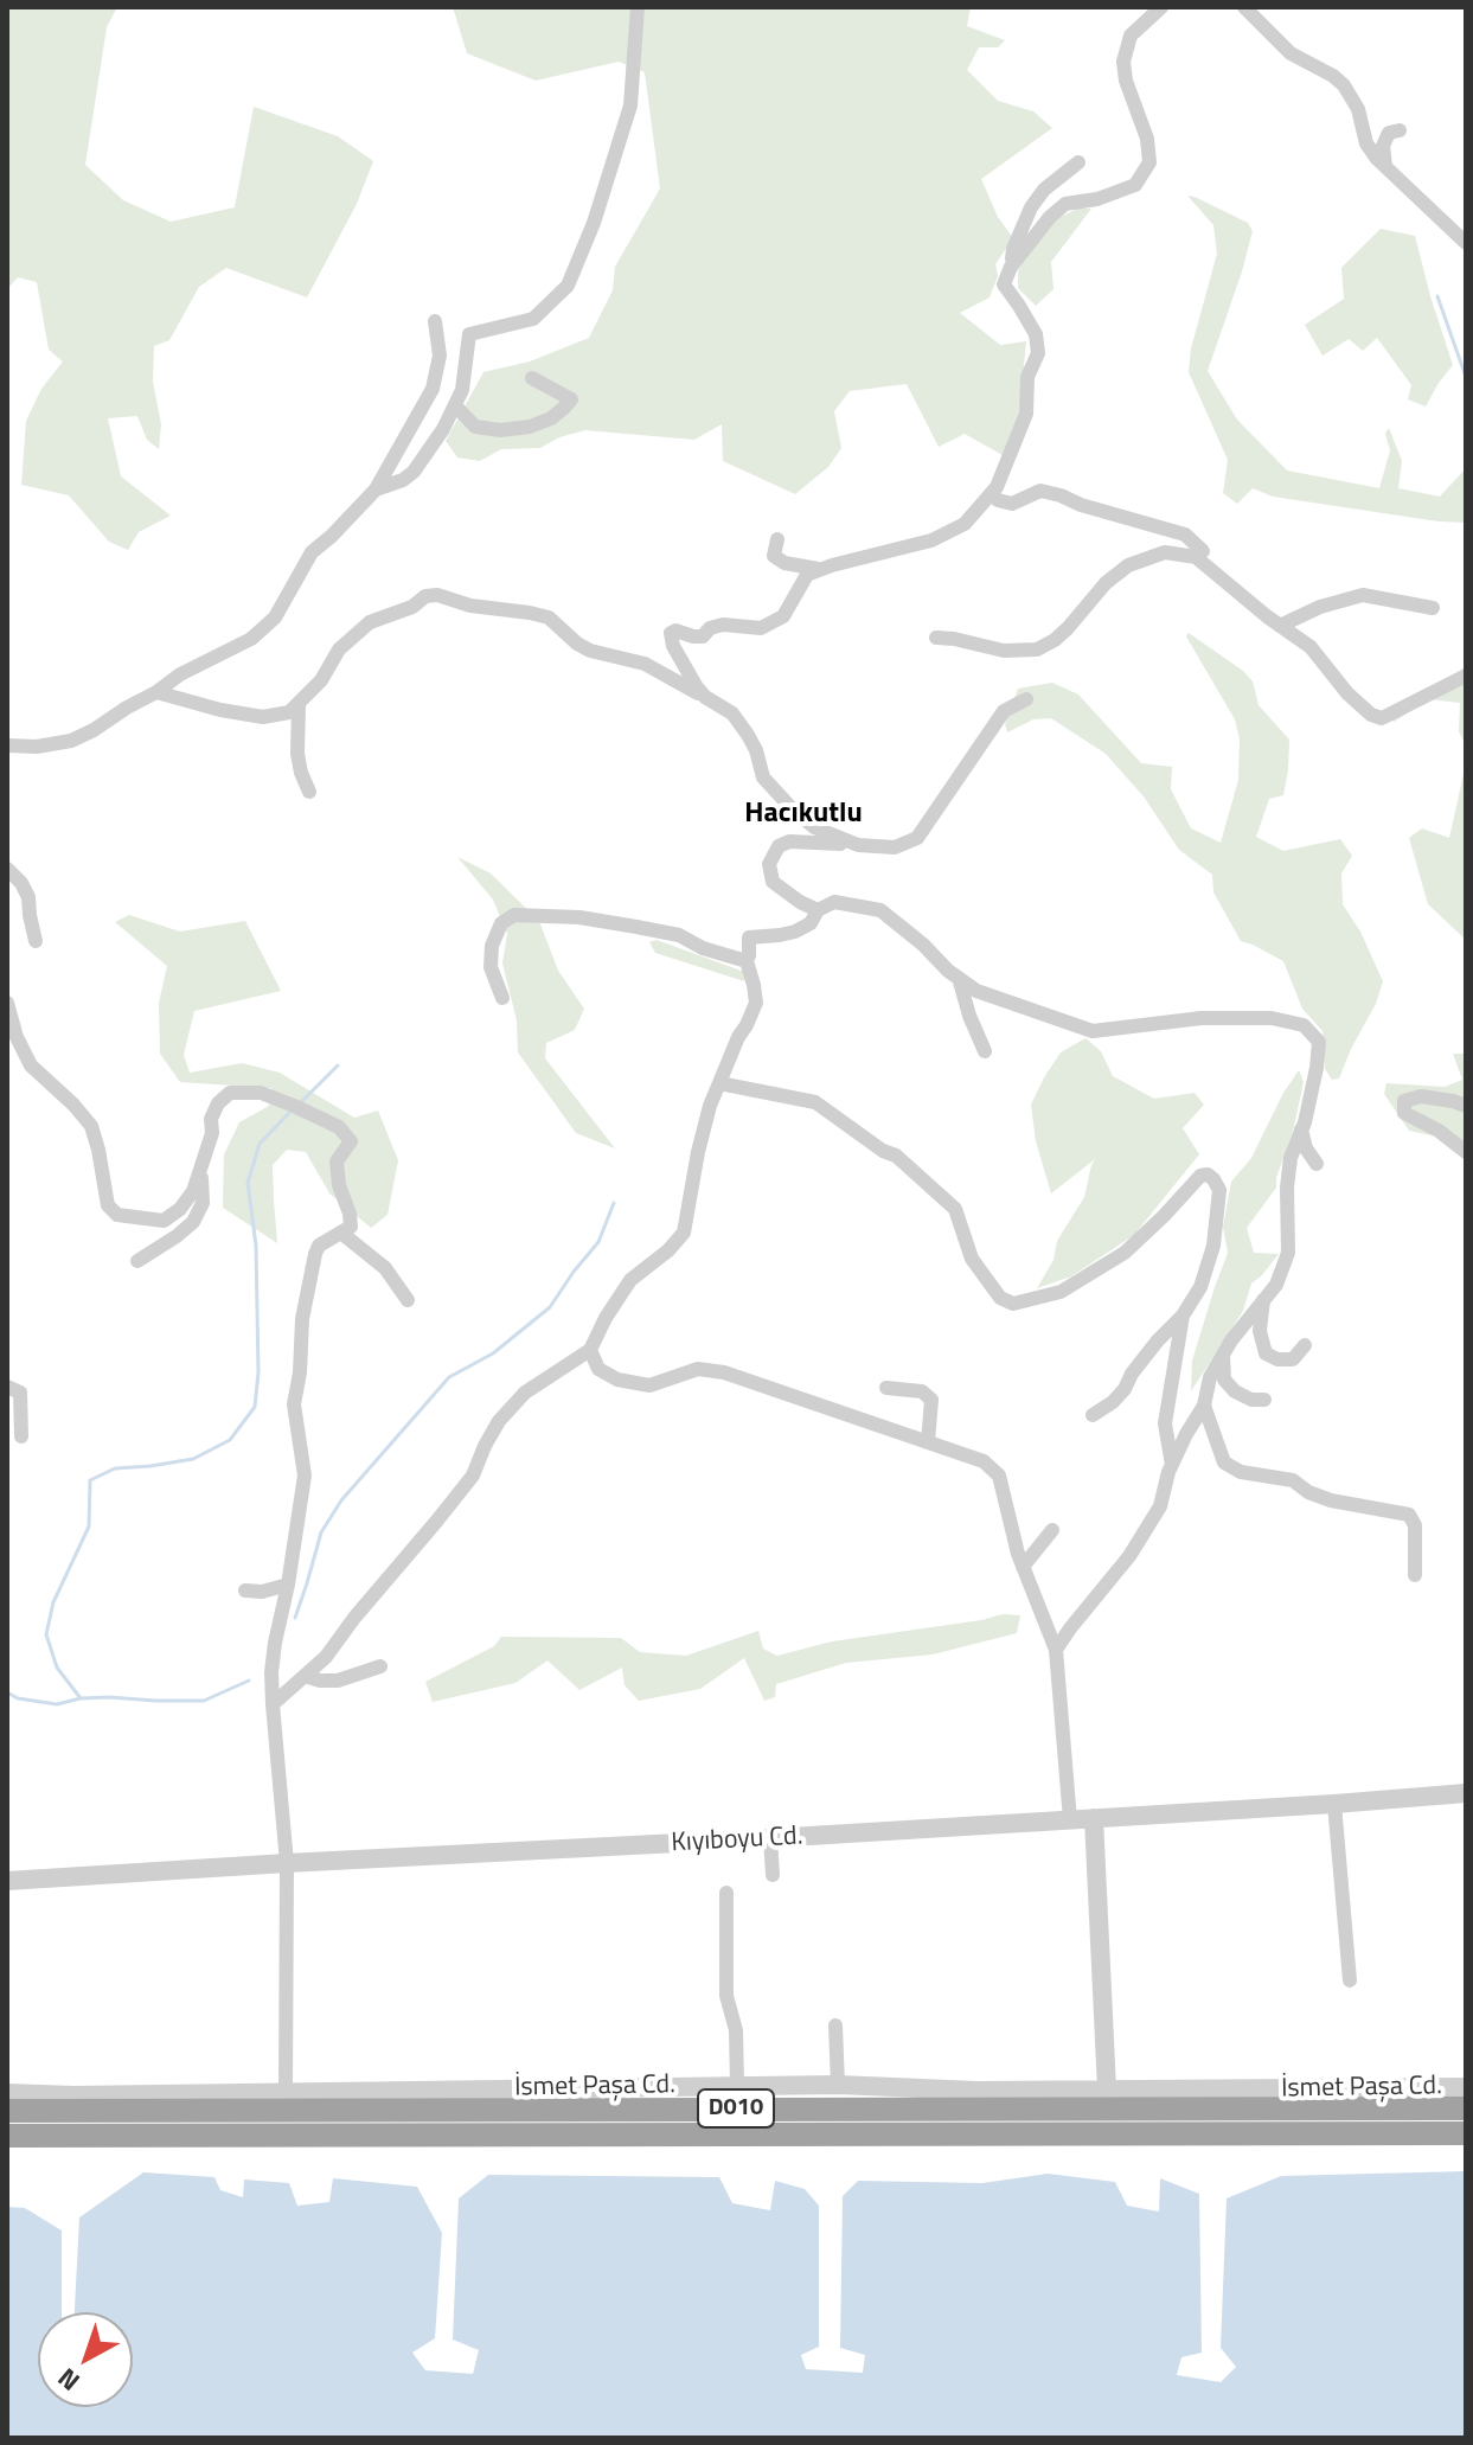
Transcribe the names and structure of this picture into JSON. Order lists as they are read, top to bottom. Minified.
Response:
{"streets":{"highway":["D010"],"street":["Kıyıboyu Cd.","İsmet Paşa Cd."]},"districts":["Hacıkutlu"],"north":"bottom left"}
